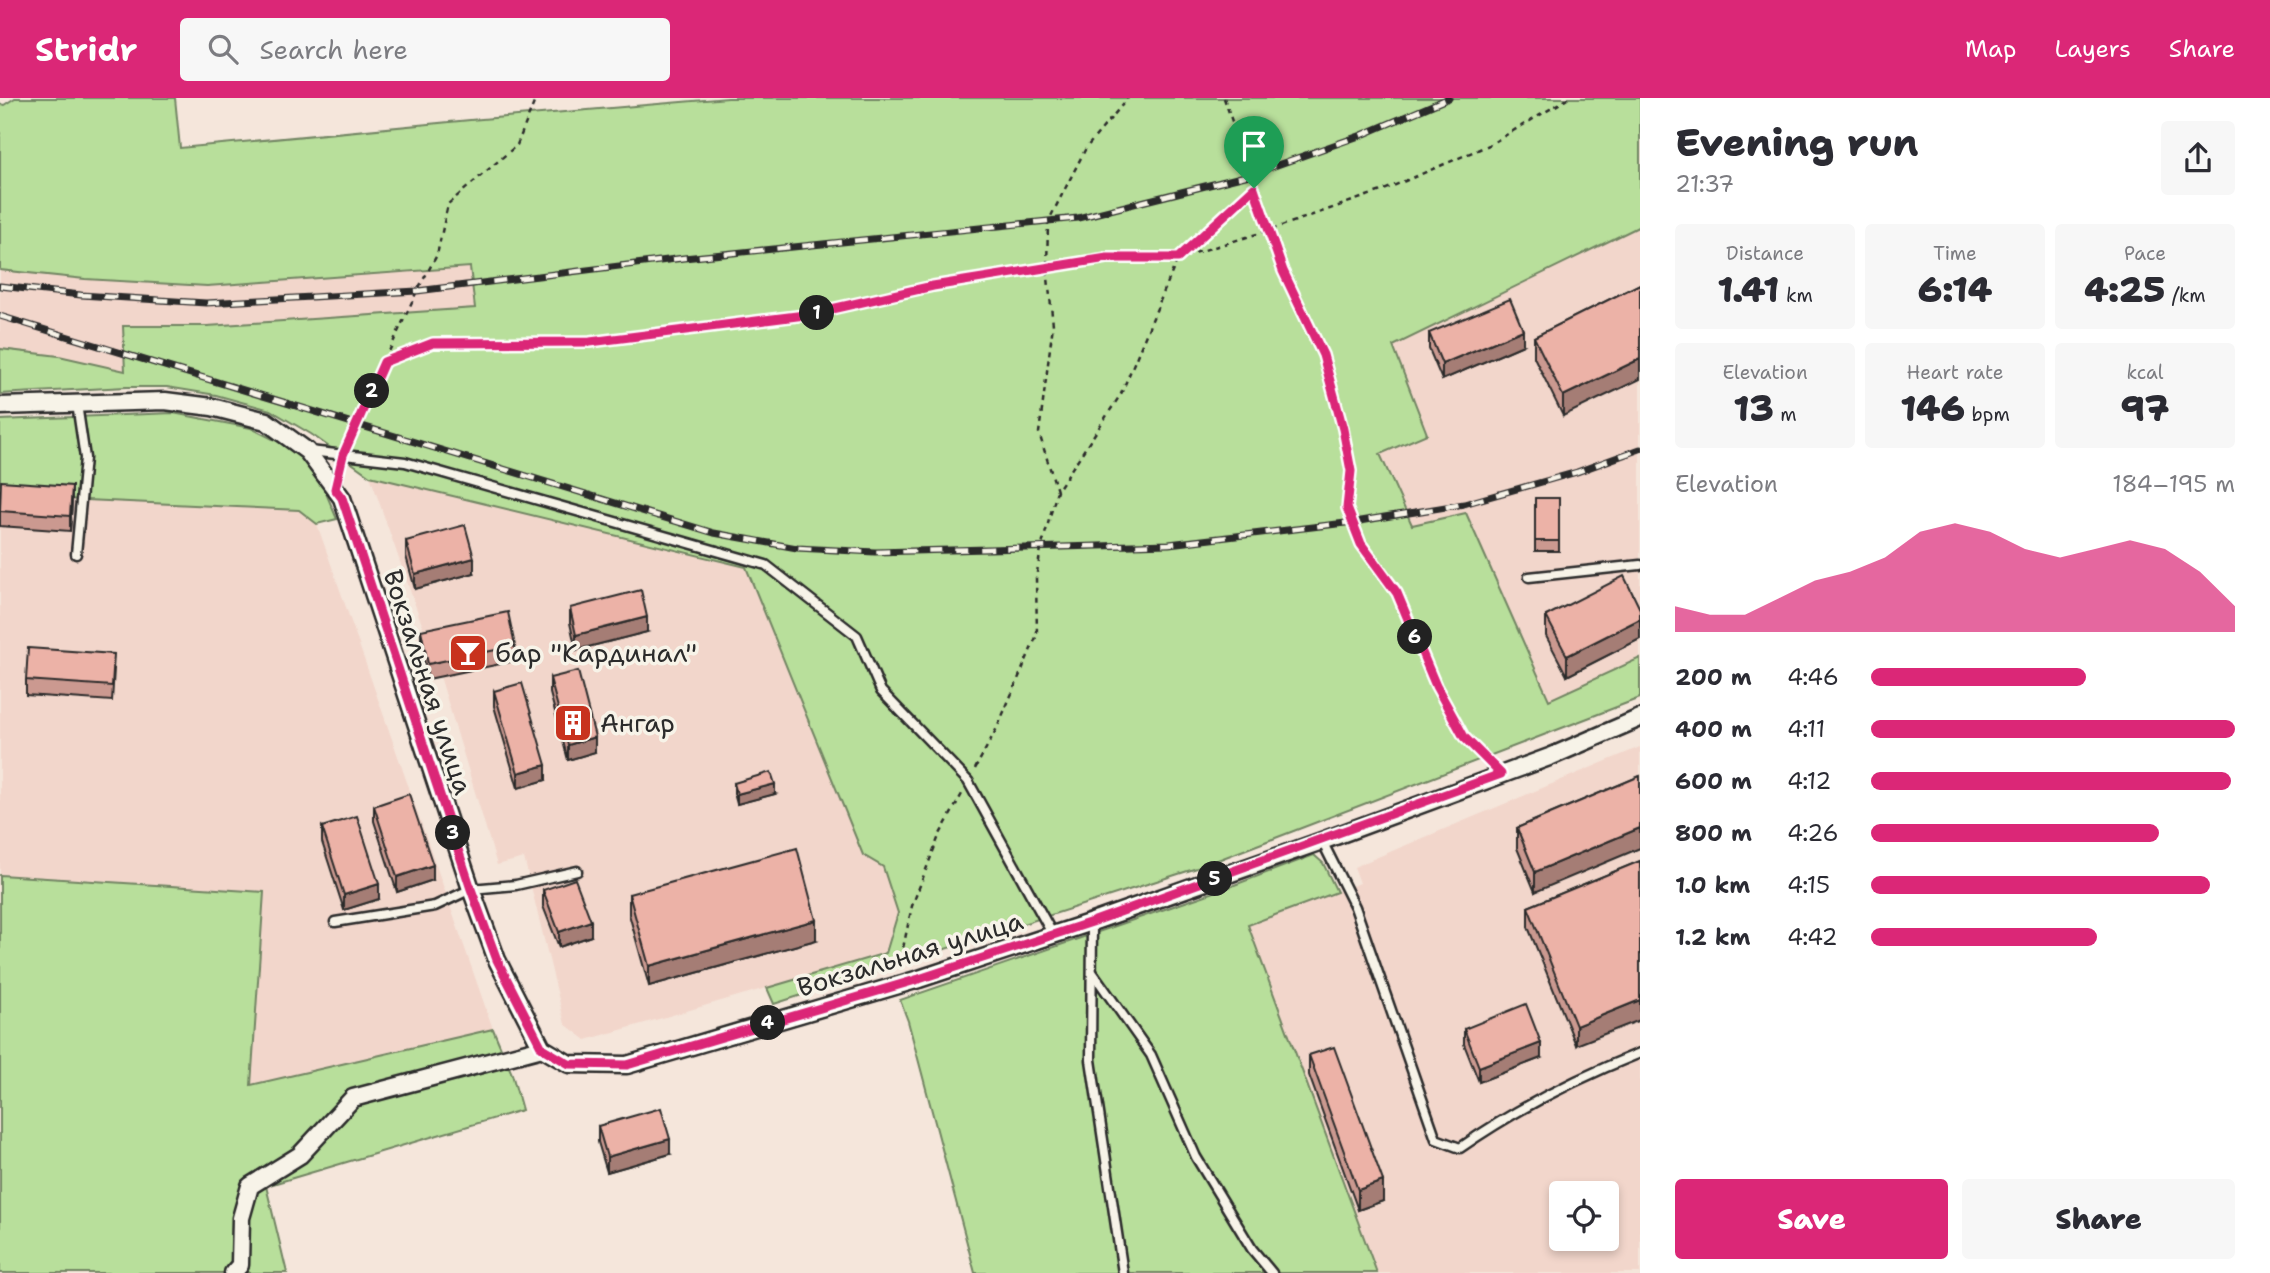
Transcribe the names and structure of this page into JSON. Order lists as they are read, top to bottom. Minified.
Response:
{"streets":{"street":["Вокзальная улица"]},"places":{"bar":["бар \"Кардинал\""],"building":["Ангар"]},"page":{"header":"Stridr","search":"Search here","nav":["Map","Layers","Share"],"heading":["Evening run","21:37"],"stats":[["Distance","1.41 km"],["Time","6:14"],["Pace","4:25 /km"],["Elevation","13 m"],["Heart rate","146 bpm"],["kcal","97"]],"pins":["1","2","6","3","5","4"],"chart":["Elevation","184–195 m"],"list":[{"name":"200 m","note":"4:46"},{"name":"400 m","note":"4:11"},{"name":"600 m","note":"4:12"},{"name":"800 m","note":"4:26"},{"name":"1.0 km","note":"4:15"},{"name":"1.2 km","note":"4:42"}],"buttons":["Save","Share"]}}
